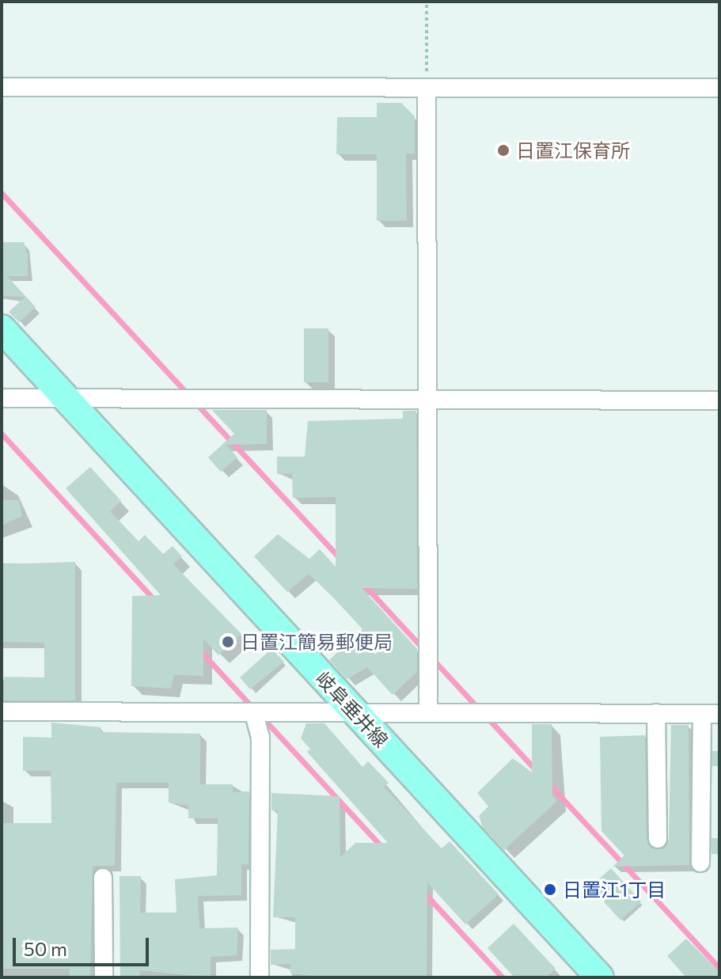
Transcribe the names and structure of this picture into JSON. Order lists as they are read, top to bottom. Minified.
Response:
{"streets":{"main road":["岐阜垂井線"]},"places":["日置江保育所","日置江簡易郵便局","日置江1丁目"],"scale_bar":"50 m"}
